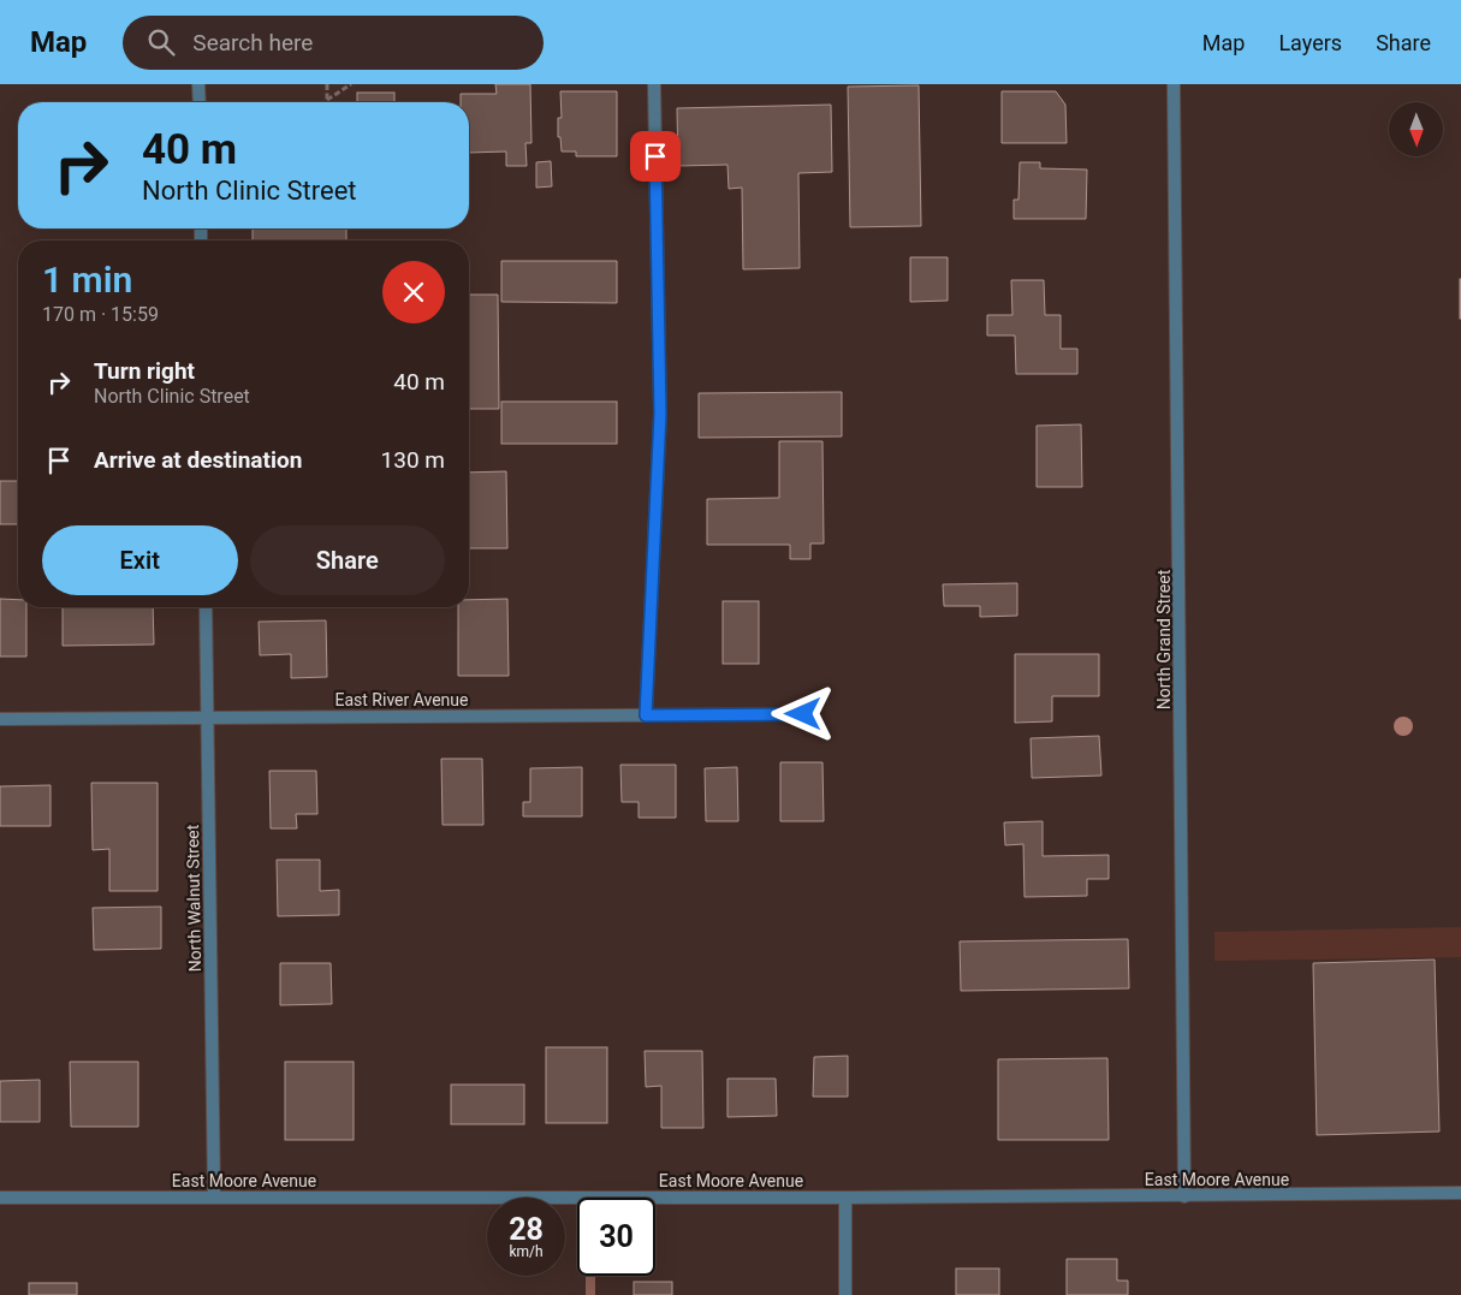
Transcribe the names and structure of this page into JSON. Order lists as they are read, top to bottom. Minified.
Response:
{"streets":{"street":["North Grand Street","East River Avenue","North Walnut Street","East Moore Avenue"]},"crossings":[["North Grand Street","East Moore Avenue"],["East River Avenue","North Walnut Street"],["North Walnut Street","East Moore Avenue"]],"north":"bottom","page":{"header":"Map","search":"Search here","nav":["Map","Layers","Share"],"turn":["40 m","North Clinic Street"],"heading":["1 min","170 m · 15:59"],"list":[{"name":"Turn right","note":"North Clinic Street","value":"40 m"},{"name":"Arrive at destination","value":"130 m"}],"buttons":["Exit","Share"],"speed":"28 km/h","limit":"30"}}
